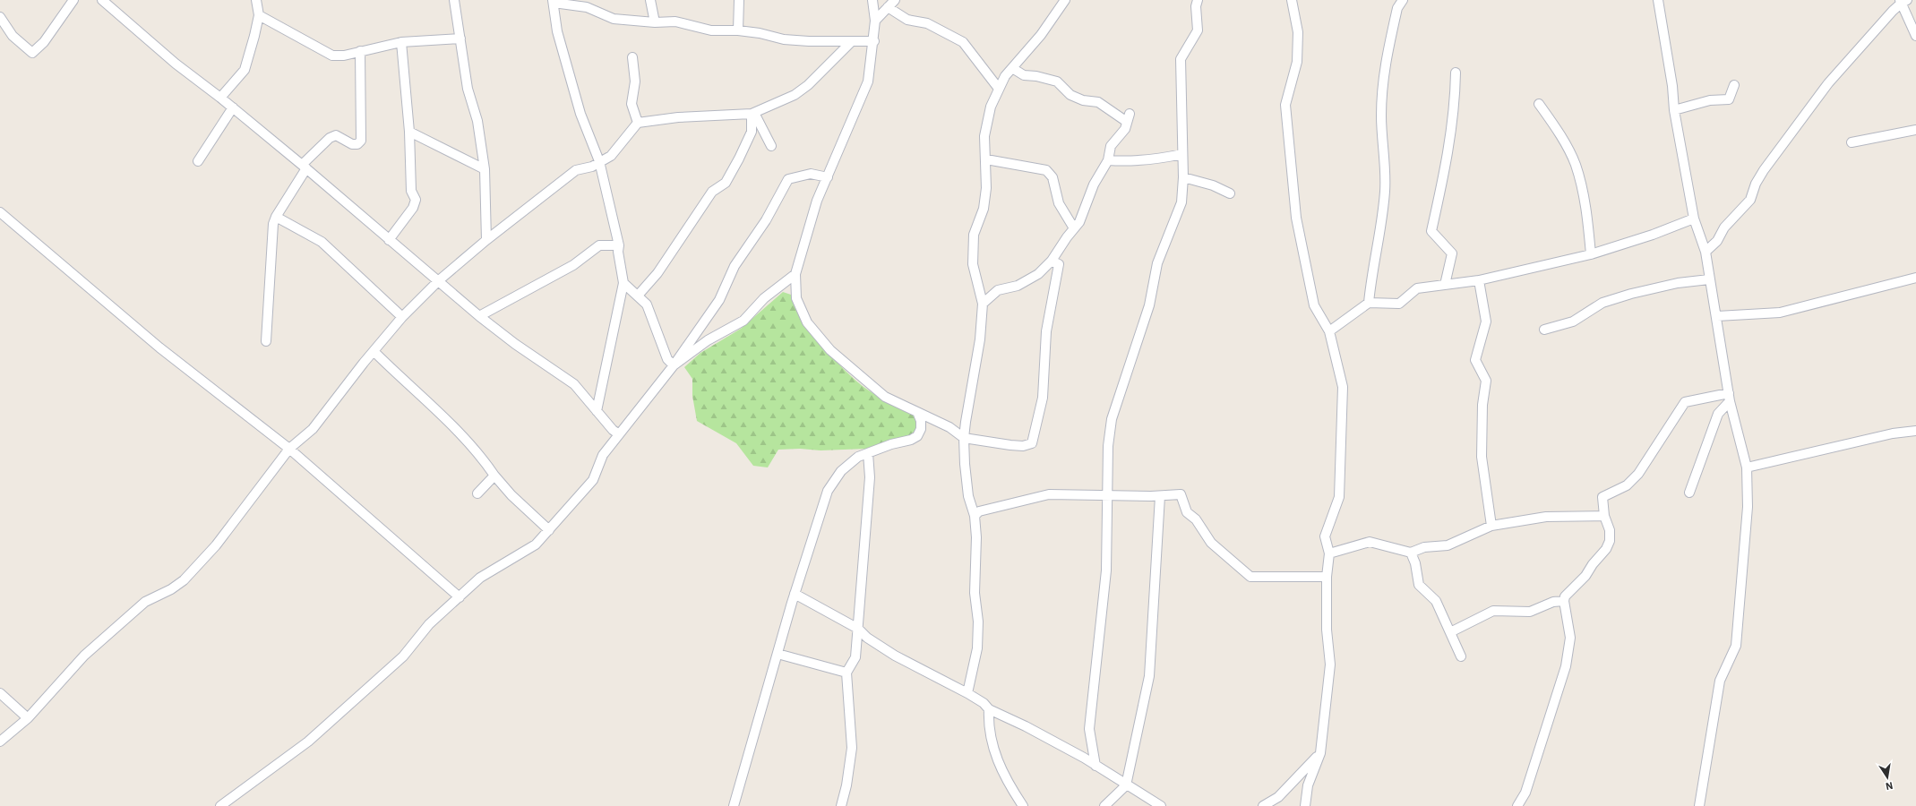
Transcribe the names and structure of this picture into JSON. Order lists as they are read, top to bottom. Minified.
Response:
{"north":"bottom"}
